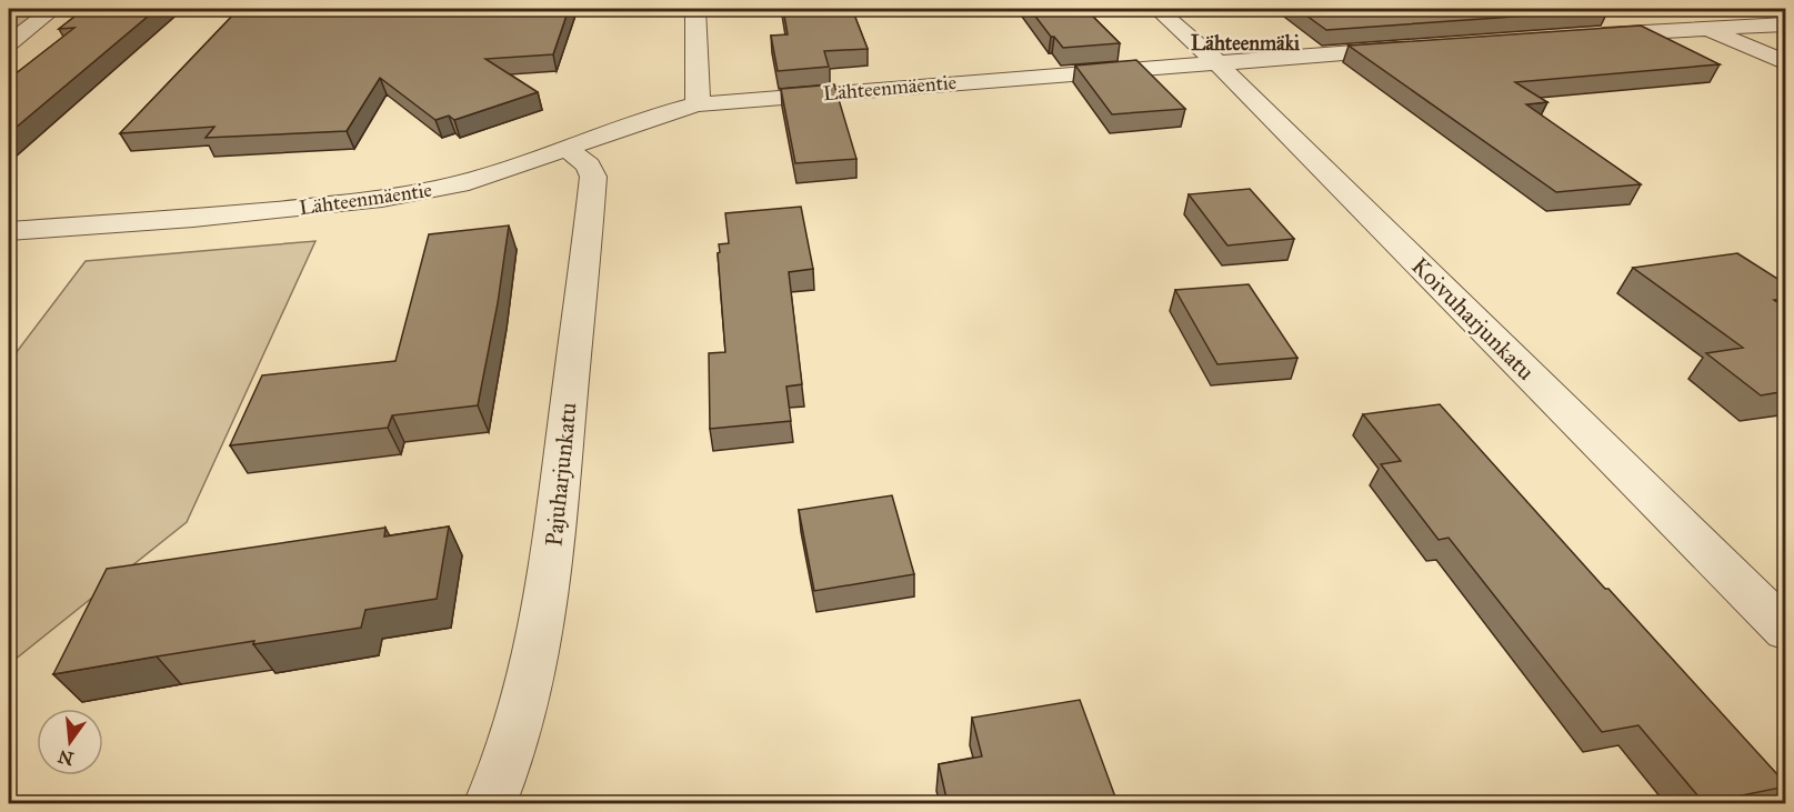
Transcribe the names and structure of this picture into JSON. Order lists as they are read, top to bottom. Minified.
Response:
{"streets":{"street":["Lähteenmäentie","Koivuharjunkatu","Pajuharjunkatu"]},"crossings":[["Lähteenmäentie","Koivuharjunkatu"],["Lähteenmäentie","Pajuharjunkatu"]],"districts":["Lähteenmäki"],"north":"bottom"}
